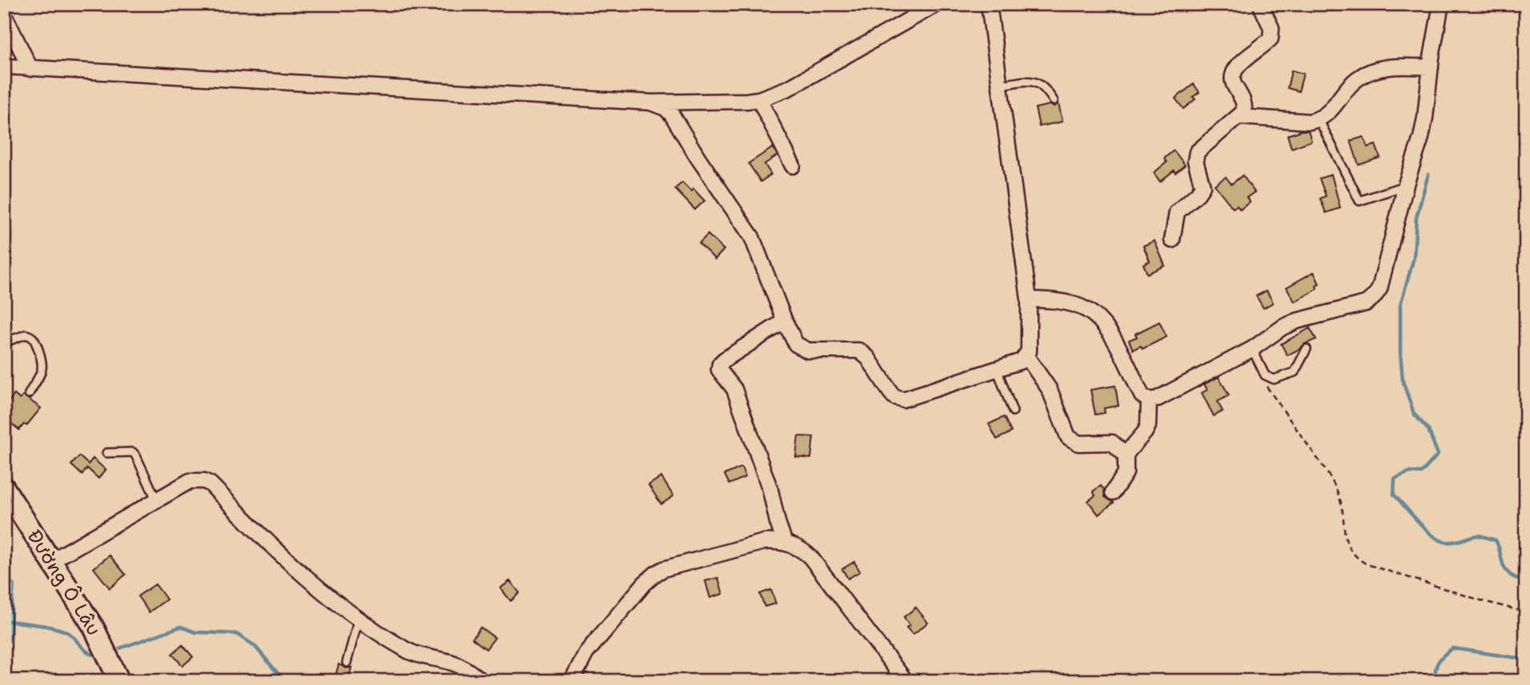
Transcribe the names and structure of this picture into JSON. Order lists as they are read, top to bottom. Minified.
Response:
{"streets":{"main road":["Đường Ô Lâu"]}}
